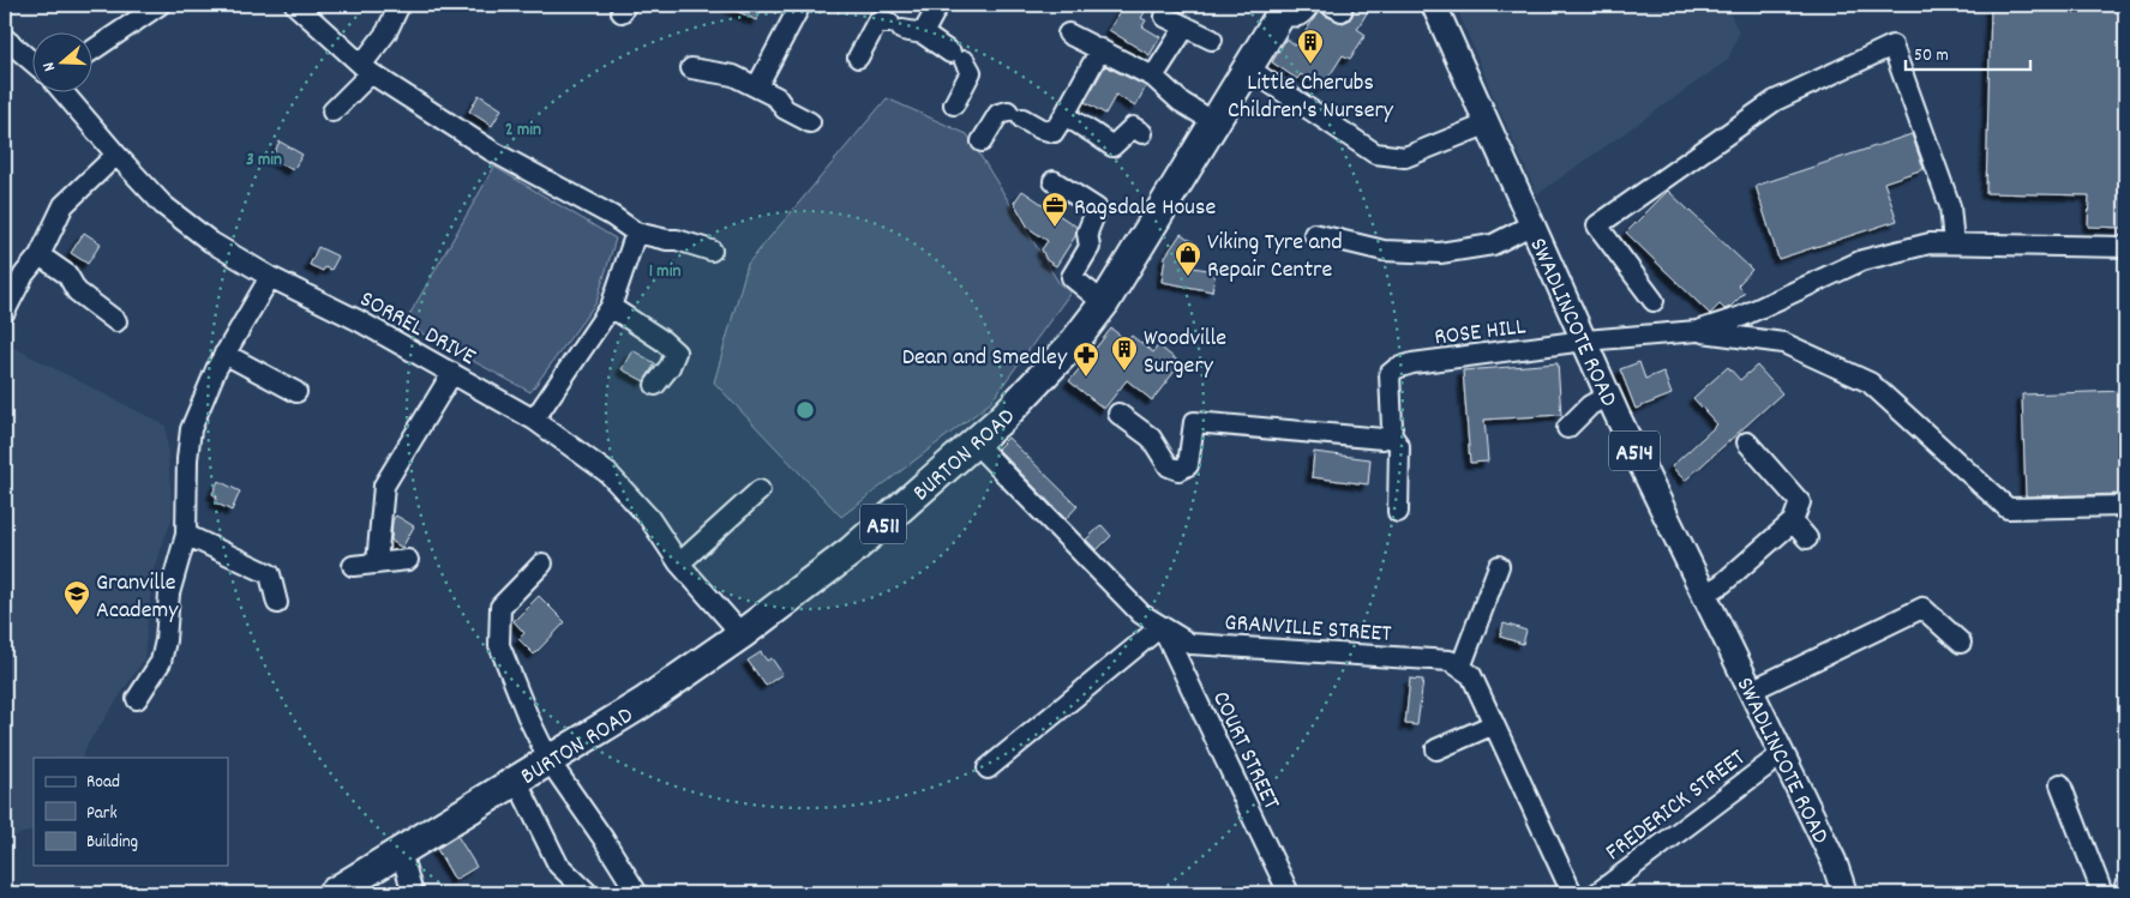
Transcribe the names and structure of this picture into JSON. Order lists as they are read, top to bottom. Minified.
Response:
{"streets":{"highway":["BURTON ROAD","A511"],"main road":["SWADLINCOTE ROAD","A514"],"street":["SORREL DRIVE","ROSE HILL","GRANVILLE STREET","COURT STREET","FREDERICK STREET"]},"crossings":[["SWADLINCOTE ROAD","ROSE HILL"],["SWADLINCOTE ROAD","FREDERICK STREET"],["SORREL DRIVE","BURTON ROAD"],["BURTON ROAD","GRANVILLE STREET"],["GRANVILLE STREET","COURT STREET"]],"places":{"building":["Little Cherubs Children's Nursery","Woodville Surgery"],"office":["Ragsdale House"],"shop":["Viking Tyre and Repair Centre"],"pharmacy":["Dean and Smedley"],"school or university":["Granville Academy"]},"legend":["Road","Park","Building"],"scale_bar":"50 m","north":"left","rings":["2 min","3 min","1 min"]}
